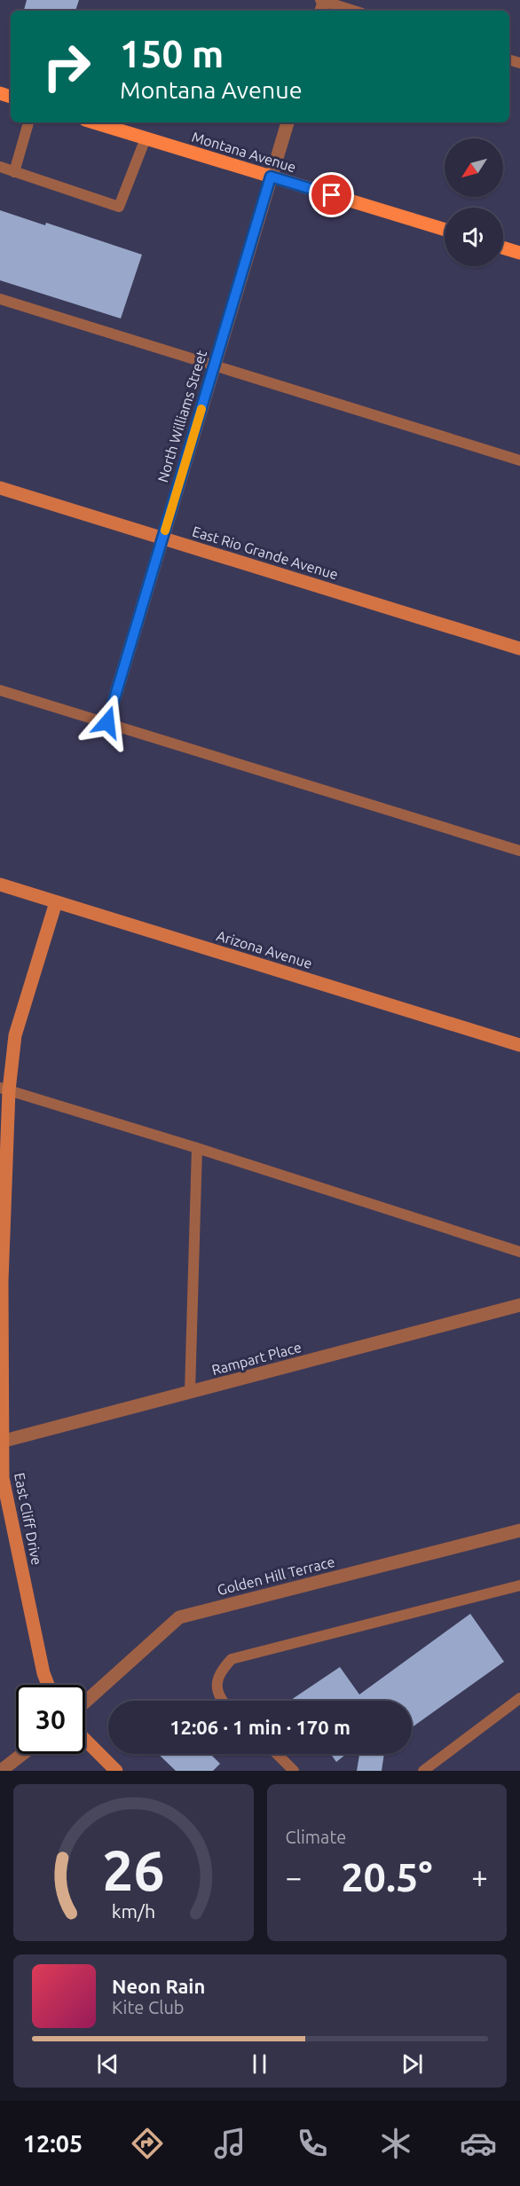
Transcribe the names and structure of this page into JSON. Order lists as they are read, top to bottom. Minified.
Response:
{"streets":{"main road":["Montana Avenue","East Rio Grande Avenue","Arizona Avenue","East Cliff Drive"],"street":["North Williams Street","Rampart Place","Golden Hill Terrace"]},"crossings":[["Montana Avenue","North Williams Street"],["North Williams Street","East Rio Grande Avenue"],["Arizona Avenue","East Cliff Drive"],["Rampart Place","East Cliff Drive"]],"north":"bottom left","page":{"turn":["150 m","Montana Avenue"],"limit":"30","trip":"12:06 · 1 min · 170 m","tile":"Climate","heat":["−","20.5°","+"],"song":["Neon Rain","Kite Club"],"tabs":"12:05","gauge":["26","km/h"]}}
